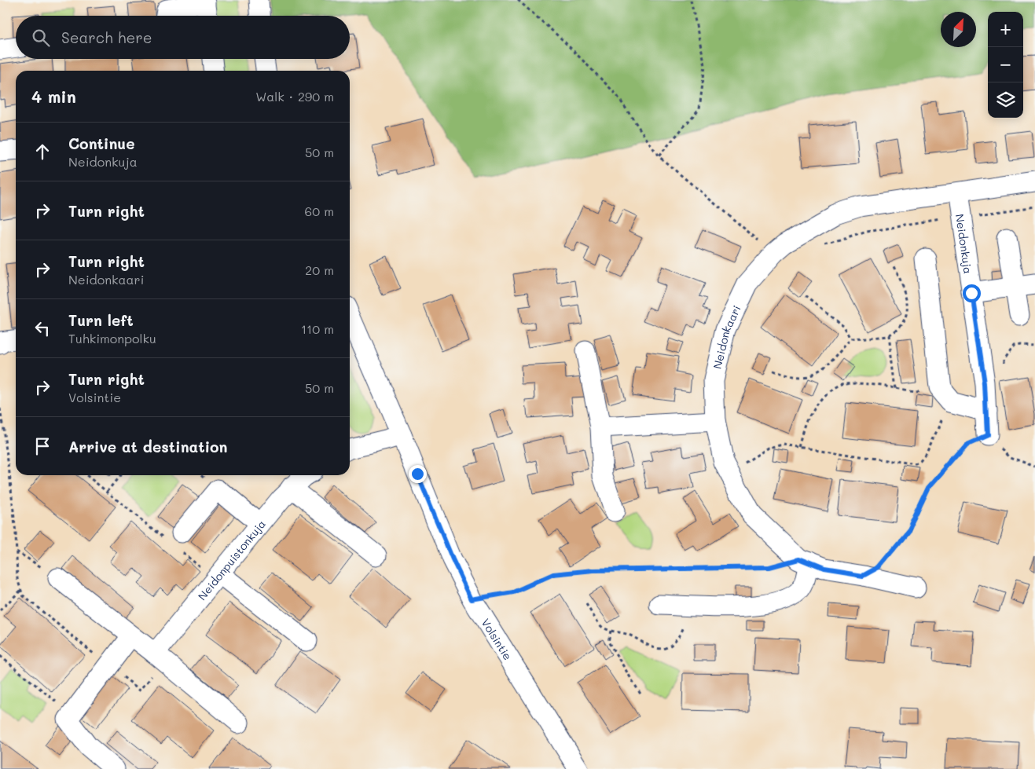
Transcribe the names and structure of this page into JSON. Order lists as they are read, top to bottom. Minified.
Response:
{"streets":{"street":["Neidonkuja","Neidonkaari","Neidonpuistonkuja","Volsintie"]},"crossings":[["Neidonkuja","Neidonkaari"]],"north":"top right","page":{"map_buttons":["+","−"],"search":"Search here","heading":["4 min","Walk · 290 m"],"list":[["Continue","Neidonkuja","50 m"],["Turn right","60 m"],["Turn right","Neidonkaari","20 m"],["Turn left","Tuhkimonpolku","110 m"],["Turn right","Volsintie","50 m"],"Arrive at destination"]}}
